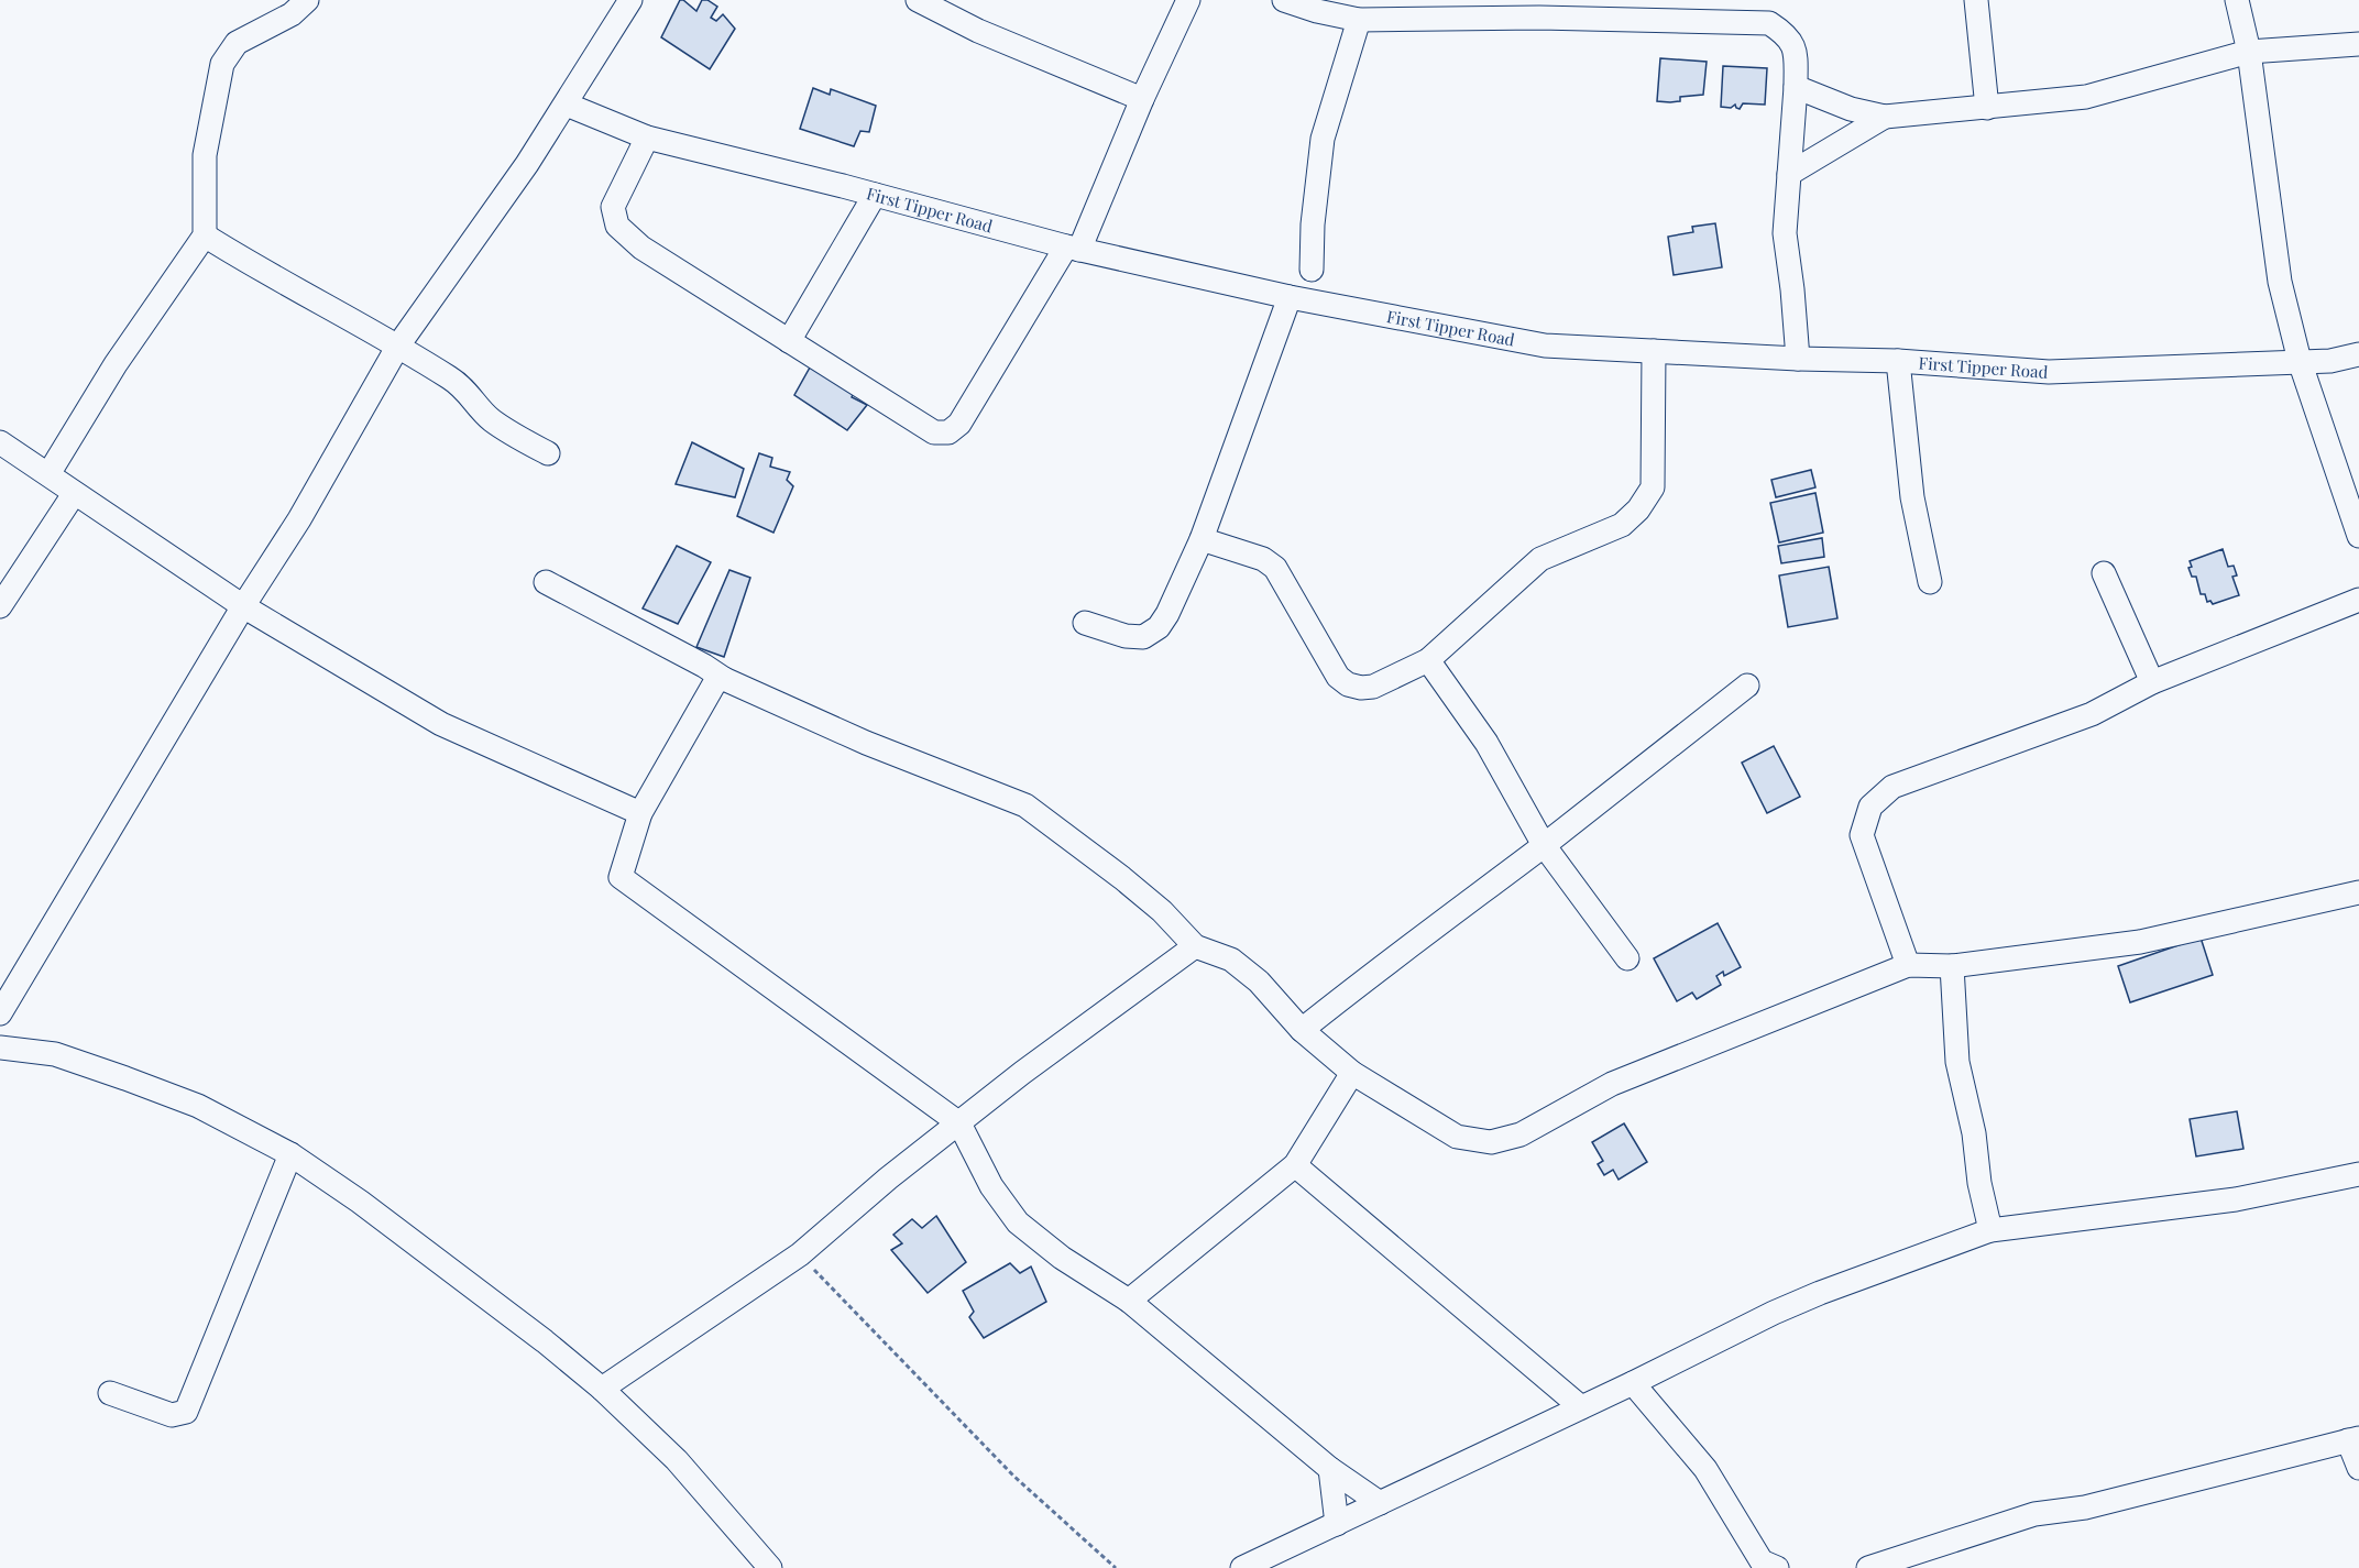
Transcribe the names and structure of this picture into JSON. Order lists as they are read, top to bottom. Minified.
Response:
{"streets":{"street":["First Tipper Road"]}}
